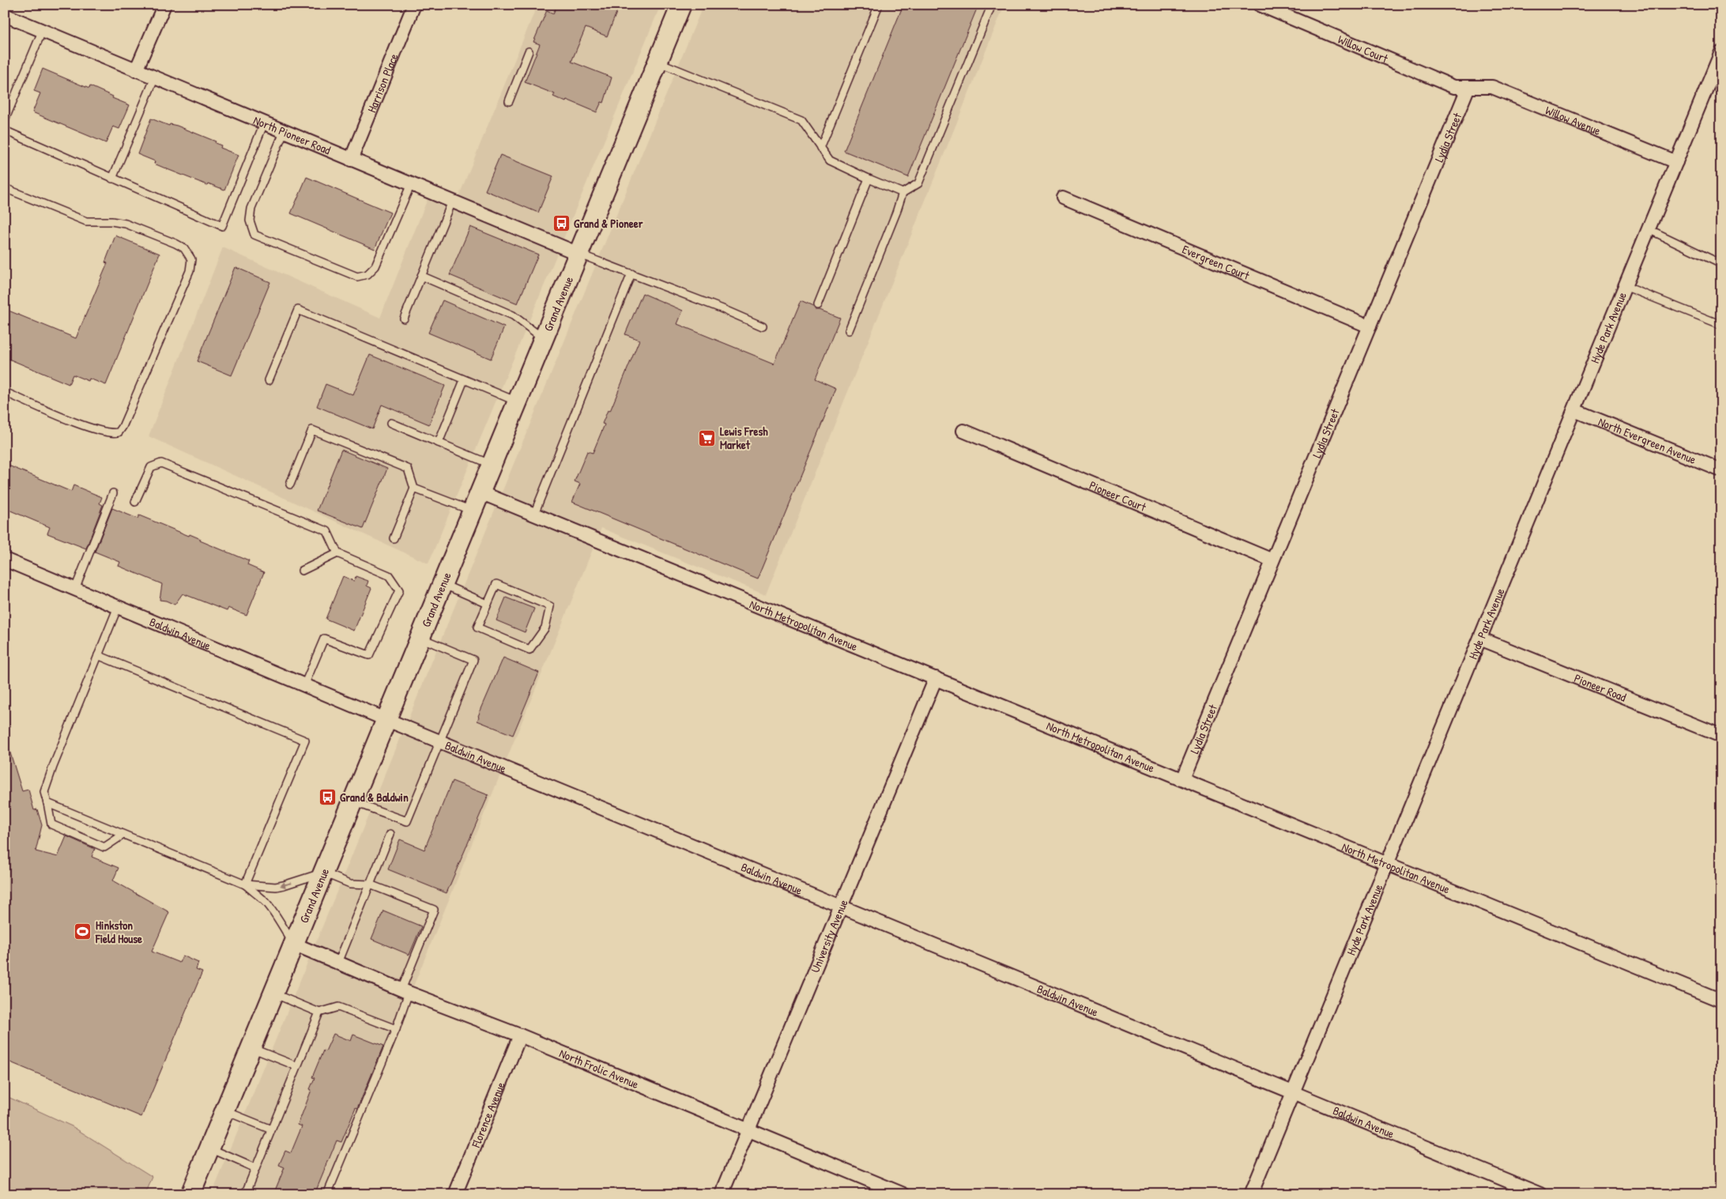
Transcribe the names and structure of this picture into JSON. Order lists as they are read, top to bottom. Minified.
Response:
{"streets":{"main road":["Grand Avenue"],"street":["Willow Court","Harrison Place","Willow Avenue","North Pioneer Road","Lydia Street","Evergreen Court","Hyde Park Avenue","North Evergreen Avenue","Pioneer Court","North Metropolitan Avenue","Baldwin Avenue","Pioneer Road","University Avenue","North Frolic Avenue","Florence Avenue"]},"crossings":[["Willow Court","Willow Avenue"],["Willow Court","Lydia Street"],["Harrison Place","North Pioneer Road"],["Willow Avenue","Lydia Street"],["Willow Avenue","Hyde Park Avenue"],["North Pioneer Road","Grand Avenue"],["Lydia Street","Evergreen Court"],["Lydia Street","Pioneer Court"],["Lydia Street","North Metropolitan Avenue"],["Grand Avenue","North Metropolitan Avenue"],["Grand Avenue","Baldwin Avenue"],["Grand Avenue","North Frolic Avenue"],["Hyde Park Avenue","North Evergreen Avenue"],["Hyde Park Avenue","North Metropolitan Avenue"],["Hyde Park Avenue","Baldwin Avenue"],["Hyde Park Avenue","Pioneer Road"],["North Metropolitan Avenue","University Avenue"],["Baldwin Avenue","University Avenue"],["University Avenue","North Frolic Avenue"],["North Frolic Avenue","Florence Avenue"]],"places":{"bus stop":["Grand & Pioneer","Grand & Baldwin"],"supermarket":["Lewis Fresh Market"],"sports":["Hinkston Field House"]}}
